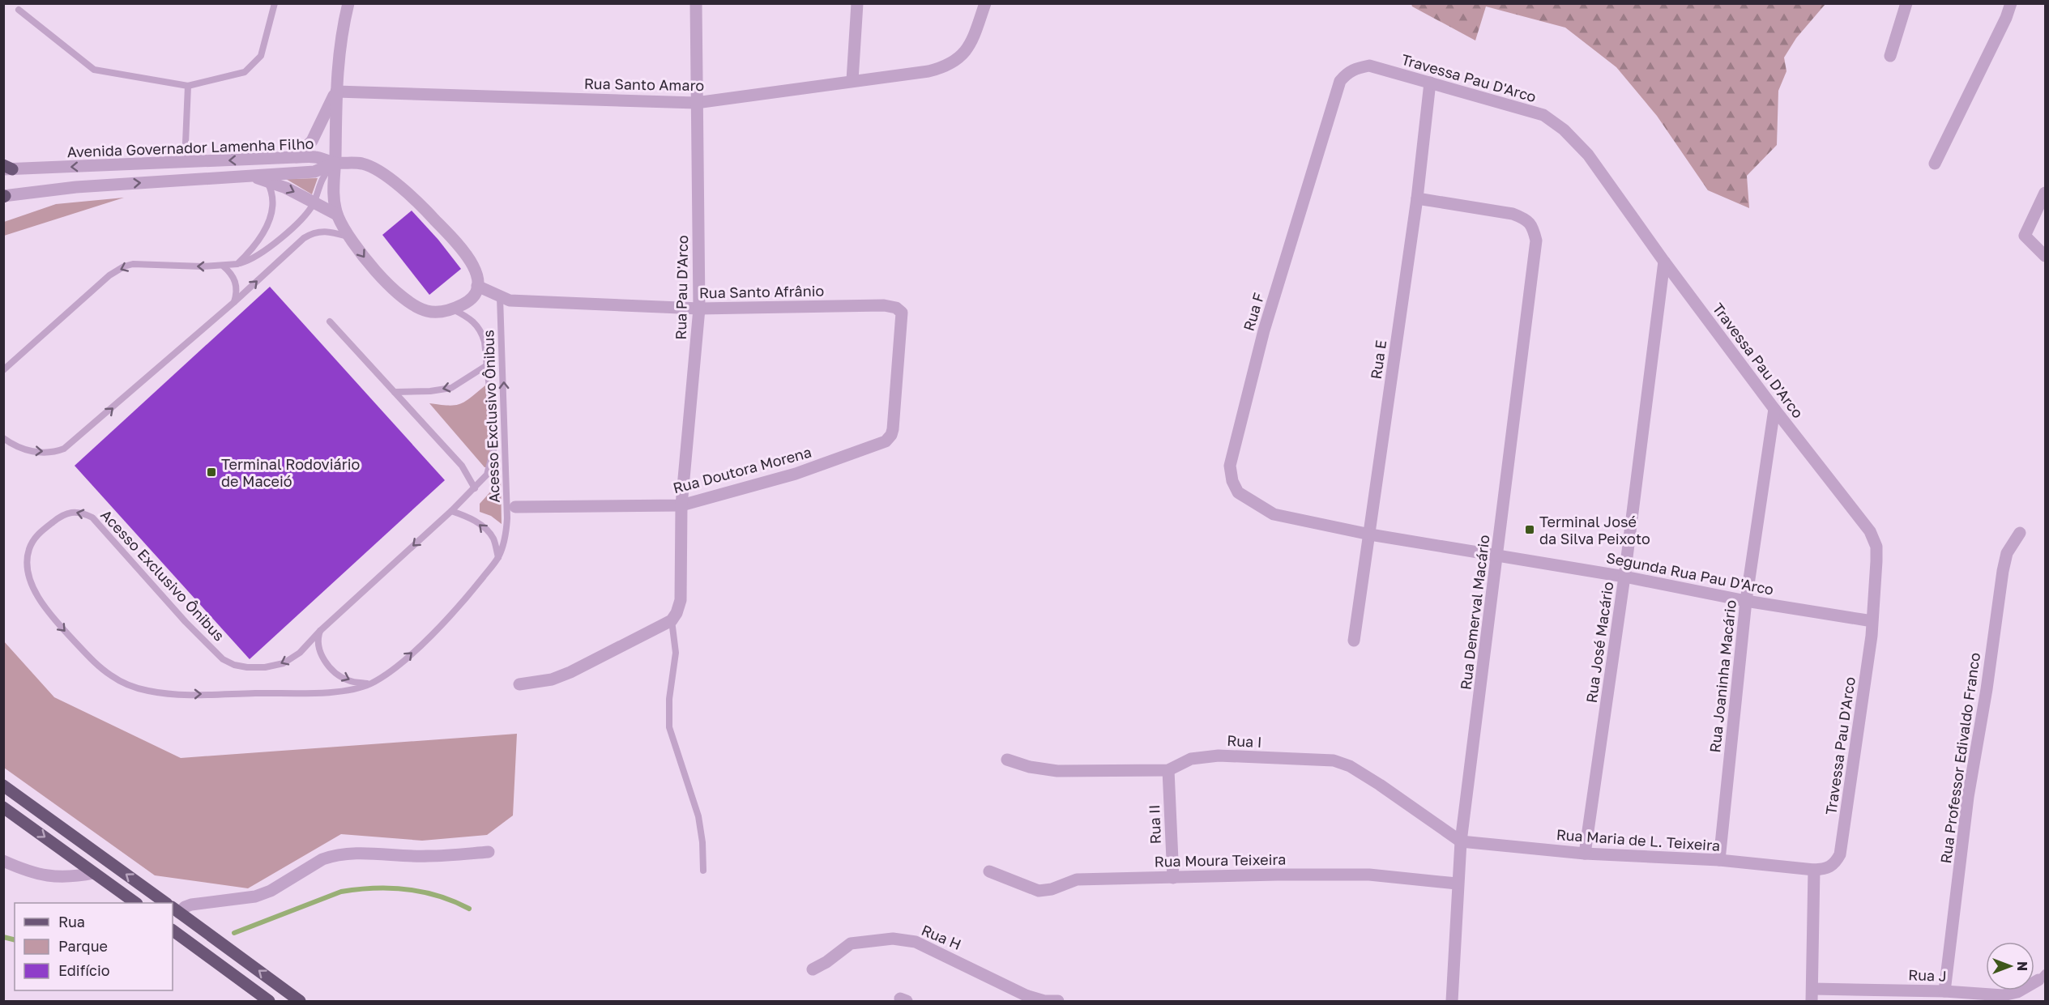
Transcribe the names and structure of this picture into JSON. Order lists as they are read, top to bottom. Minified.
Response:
{"streets":{"street":["Travessa Pau D'Arco","Rua Santo Amaro","Avenida Governador Lamenha Filho","Rua Pau D'Arco","Rua Santo Afrânio","Rua F","Rua E","Rua Doutora Morena","Segunda Rua Pau D'Arco","Rua Demerval Macário","Rua José Macário","Rua Joaninha Macário","Rua I","Rua Professor Edivaldo Franco","Rua II","Rua Maria de L. Teixeira","Rua Moura Teixeira","Rua H","Rua J"],"lane":["Acesso Exclusivo Ônibus"]},"crossings":[["Travessa Pau D'Arco","Rua F"],["Travessa Pau D'Arco","Rua E"],["Travessa Pau D'Arco","Segunda Rua Pau D'Arco"],["Travessa Pau D'Arco","Rua José Macário"],["Travessa Pau D'Arco","Rua Joaninha Macário"],["Travessa Pau D'Arco","Rua Maria de L. Teixeira"],["Rua Santo Amaro","Rua Pau D'Arco"],["Rua Pau D'Arco","Rua Santo Afrânio"],["Rua Pau D'Arco","Rua Doutora Morena"],["Rua Santo Afrânio","Acesso Exclusivo Ônibus"],["Rua Santo Afrânio","Rua Doutora Morena"],["Rua F","Segunda Rua Pau D'Arco"],["Rua E","Segunda Rua Pau D'Arco"],["Rua E","Rua Demerval Macário"],["Segunda Rua Pau D'Arco","Rua Demerval Macário"],["Segunda Rua Pau D'Arco","Rua José Macário"],["Segunda Rua Pau D'Arco","Rua Joaninha Macário"],["Rua Demerval Macário","Rua I"],["Rua Demerval Macário","Rua Maria de L. Teixeira"],["Rua Demerval Macário","Rua Moura Teixeira"],["Rua José Macário","Rua Maria de L. Teixeira"],["Rua Joaninha Macário","Rua Maria de L. Teixeira"],["Rua I","Rua II"],["Rua I","Rua Maria de L. Teixeira"],["Rua Professor Edivaldo Franco","Rua J"],["Rua II","Rua Moura Teixeira"]],"places":{"transit":["Terminal Rodoviário de Maceió","Terminal José da Silva Peixoto"]},"legend":["Rua","Parque","Edifício"],"north":"right"}
